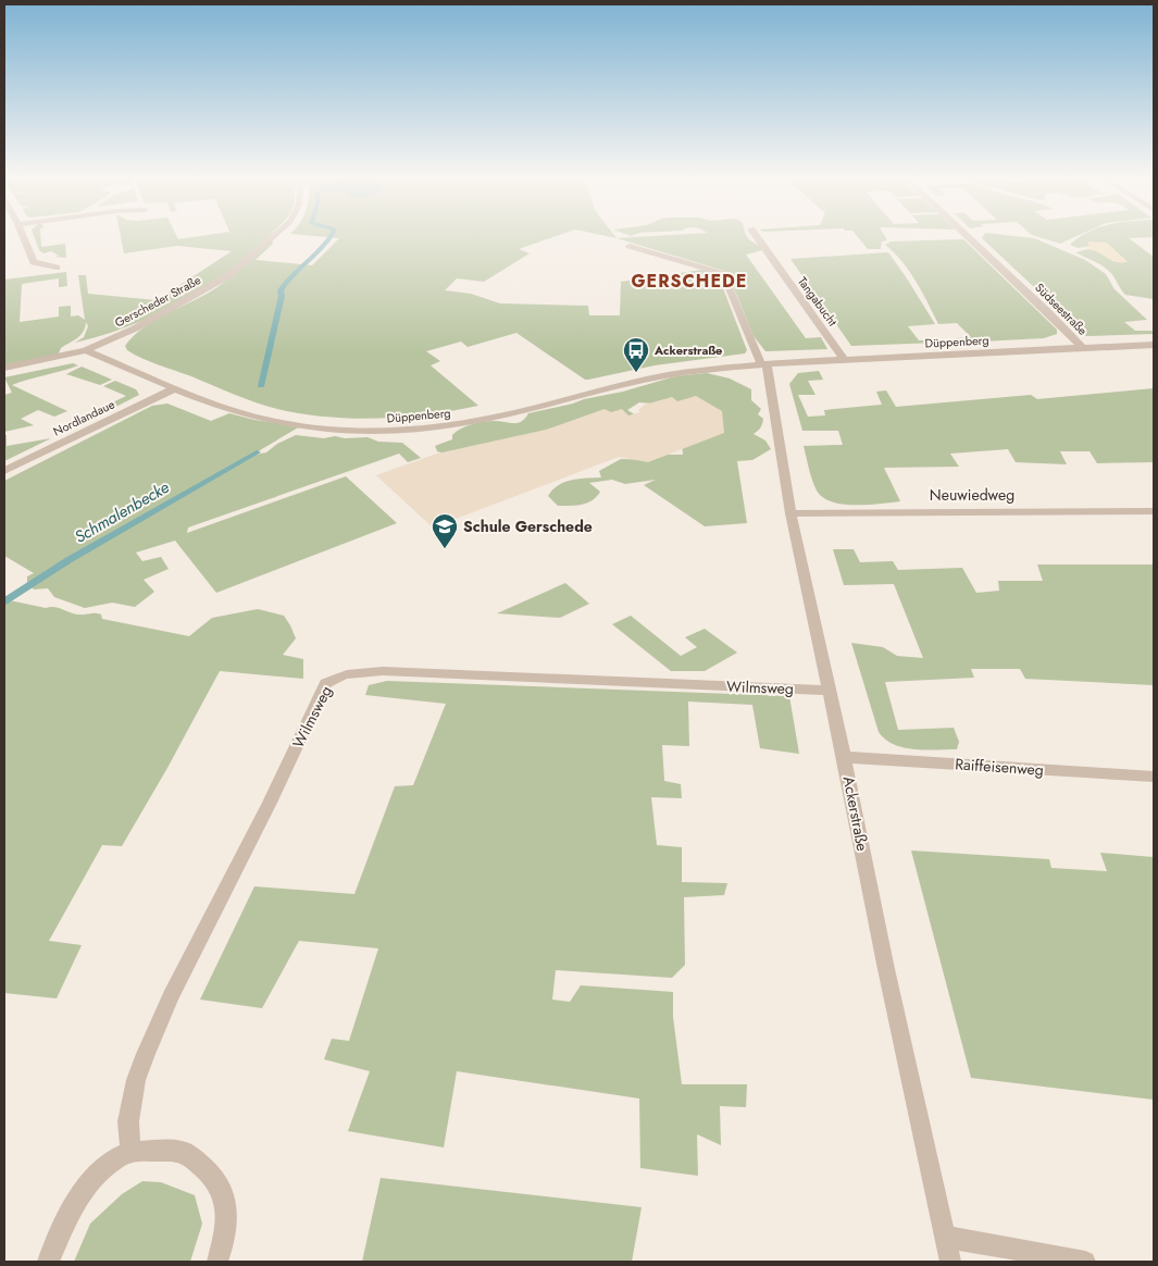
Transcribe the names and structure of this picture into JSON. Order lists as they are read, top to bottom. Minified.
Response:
{"streets":{"street":["Gerscheder Straße","Tangabucht","Südseestraße","Düppenberg","Nordlandaue","Neuwiedweg","Wilmsweg","Raiffeisenweg","Ackerstraße"]},"crossings":[["Gerscheder Straße","Düppenberg"],["Tangabucht","Düppenberg"],["Südseestraße","Düppenberg"],["Düppenberg","Nordlandaue"],["Düppenberg","Ackerstraße"],["Neuwiedweg","Ackerstraße"],["Wilmsweg","Ackerstraße"],["Raiffeisenweg","Ackerstraße"]],"districts":["GERSCHEDE"],"water":["Schmalenbecke"],"places":{"bus stop":["Ackerstraße"],"school or university":["Schule Gerschede"]}}
